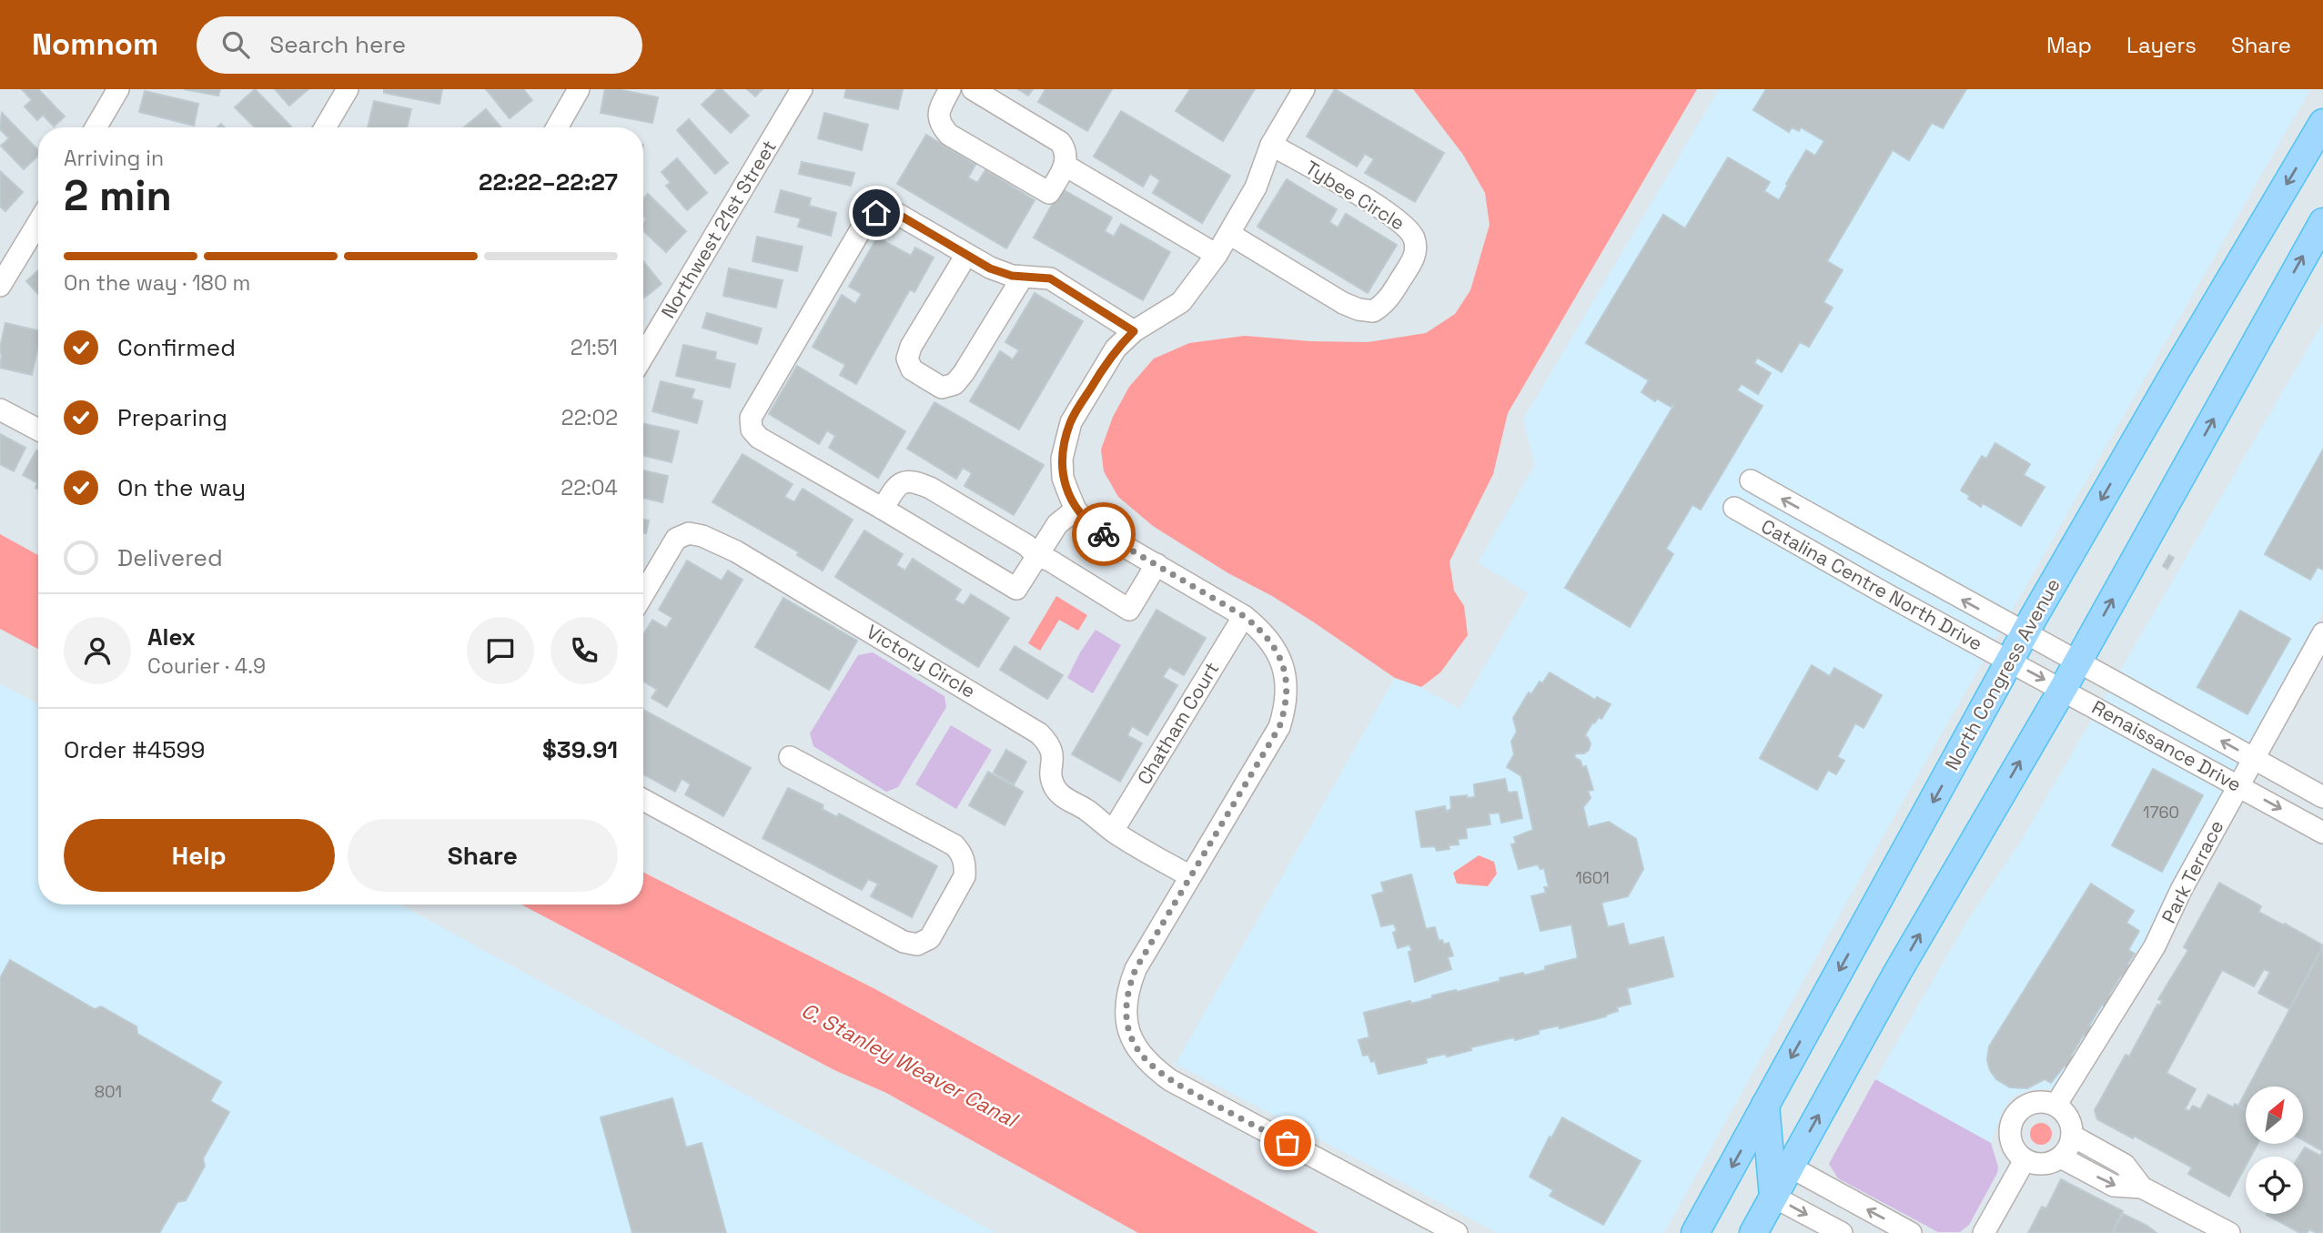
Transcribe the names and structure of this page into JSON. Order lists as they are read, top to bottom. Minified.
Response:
{"streets":{"main road":["North Congress Avenue"],"street":["Tybee Circle","Northwest 21st Street","Catalina Centre North Drive","Victory Circle","Chatham Court","Renaissance Drive","Park Terrace"]},"crossings":[["Catalina Centre North Drive","North Congress Avenue"],["Catalina Centre North Drive","Renaissance Drive"],["Victory Circle","Chatham Court"],["North Congress Avenue","Renaissance Drive"],["Renaissance Drive","Park Terrace"]],"water":["C. Stanley Weaver Canal"],"house_numbers":["1760","1601","801"],"north":"top right","page":{"header":"Nomnom","search":"Search here","nav":["Map","Layers","Share"],"heading":["2 min","Arriving in","22:22–22:27"],"panel":["Alex","Courier · 4.9","Order #4599","$39.91"],"bar":"On the way · 180 m","list":[["Confirmed","21:51"],["Preparing","22:02"],["On the way","22:04"],"Delivered"],"buttons":["Help","Share"]}}
